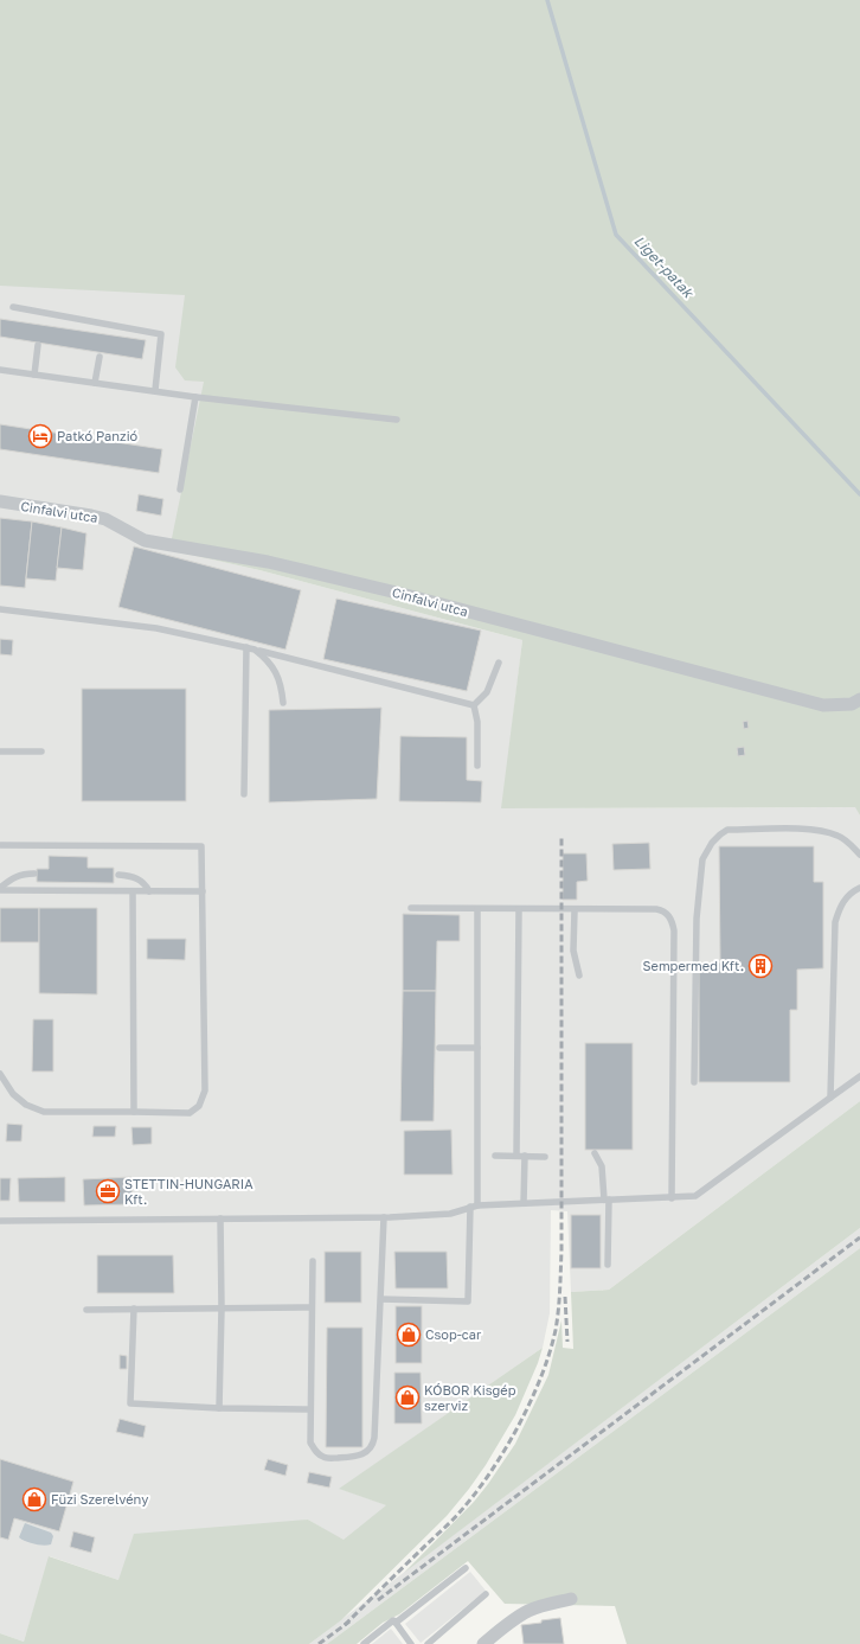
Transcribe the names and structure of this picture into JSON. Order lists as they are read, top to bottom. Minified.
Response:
{"streets":{"street":["Cinfalvi utca"]},"water":["Liget-patak"],"places":{"hotel":["Patkó Panzió"],"building":["Sempermed Kft."],"office":["STETTIN-HUNGARIA Kft."],"shop":["Csop-car","KÓBOR Kisgép szerviz","Füzi Szerelvény"]}}
